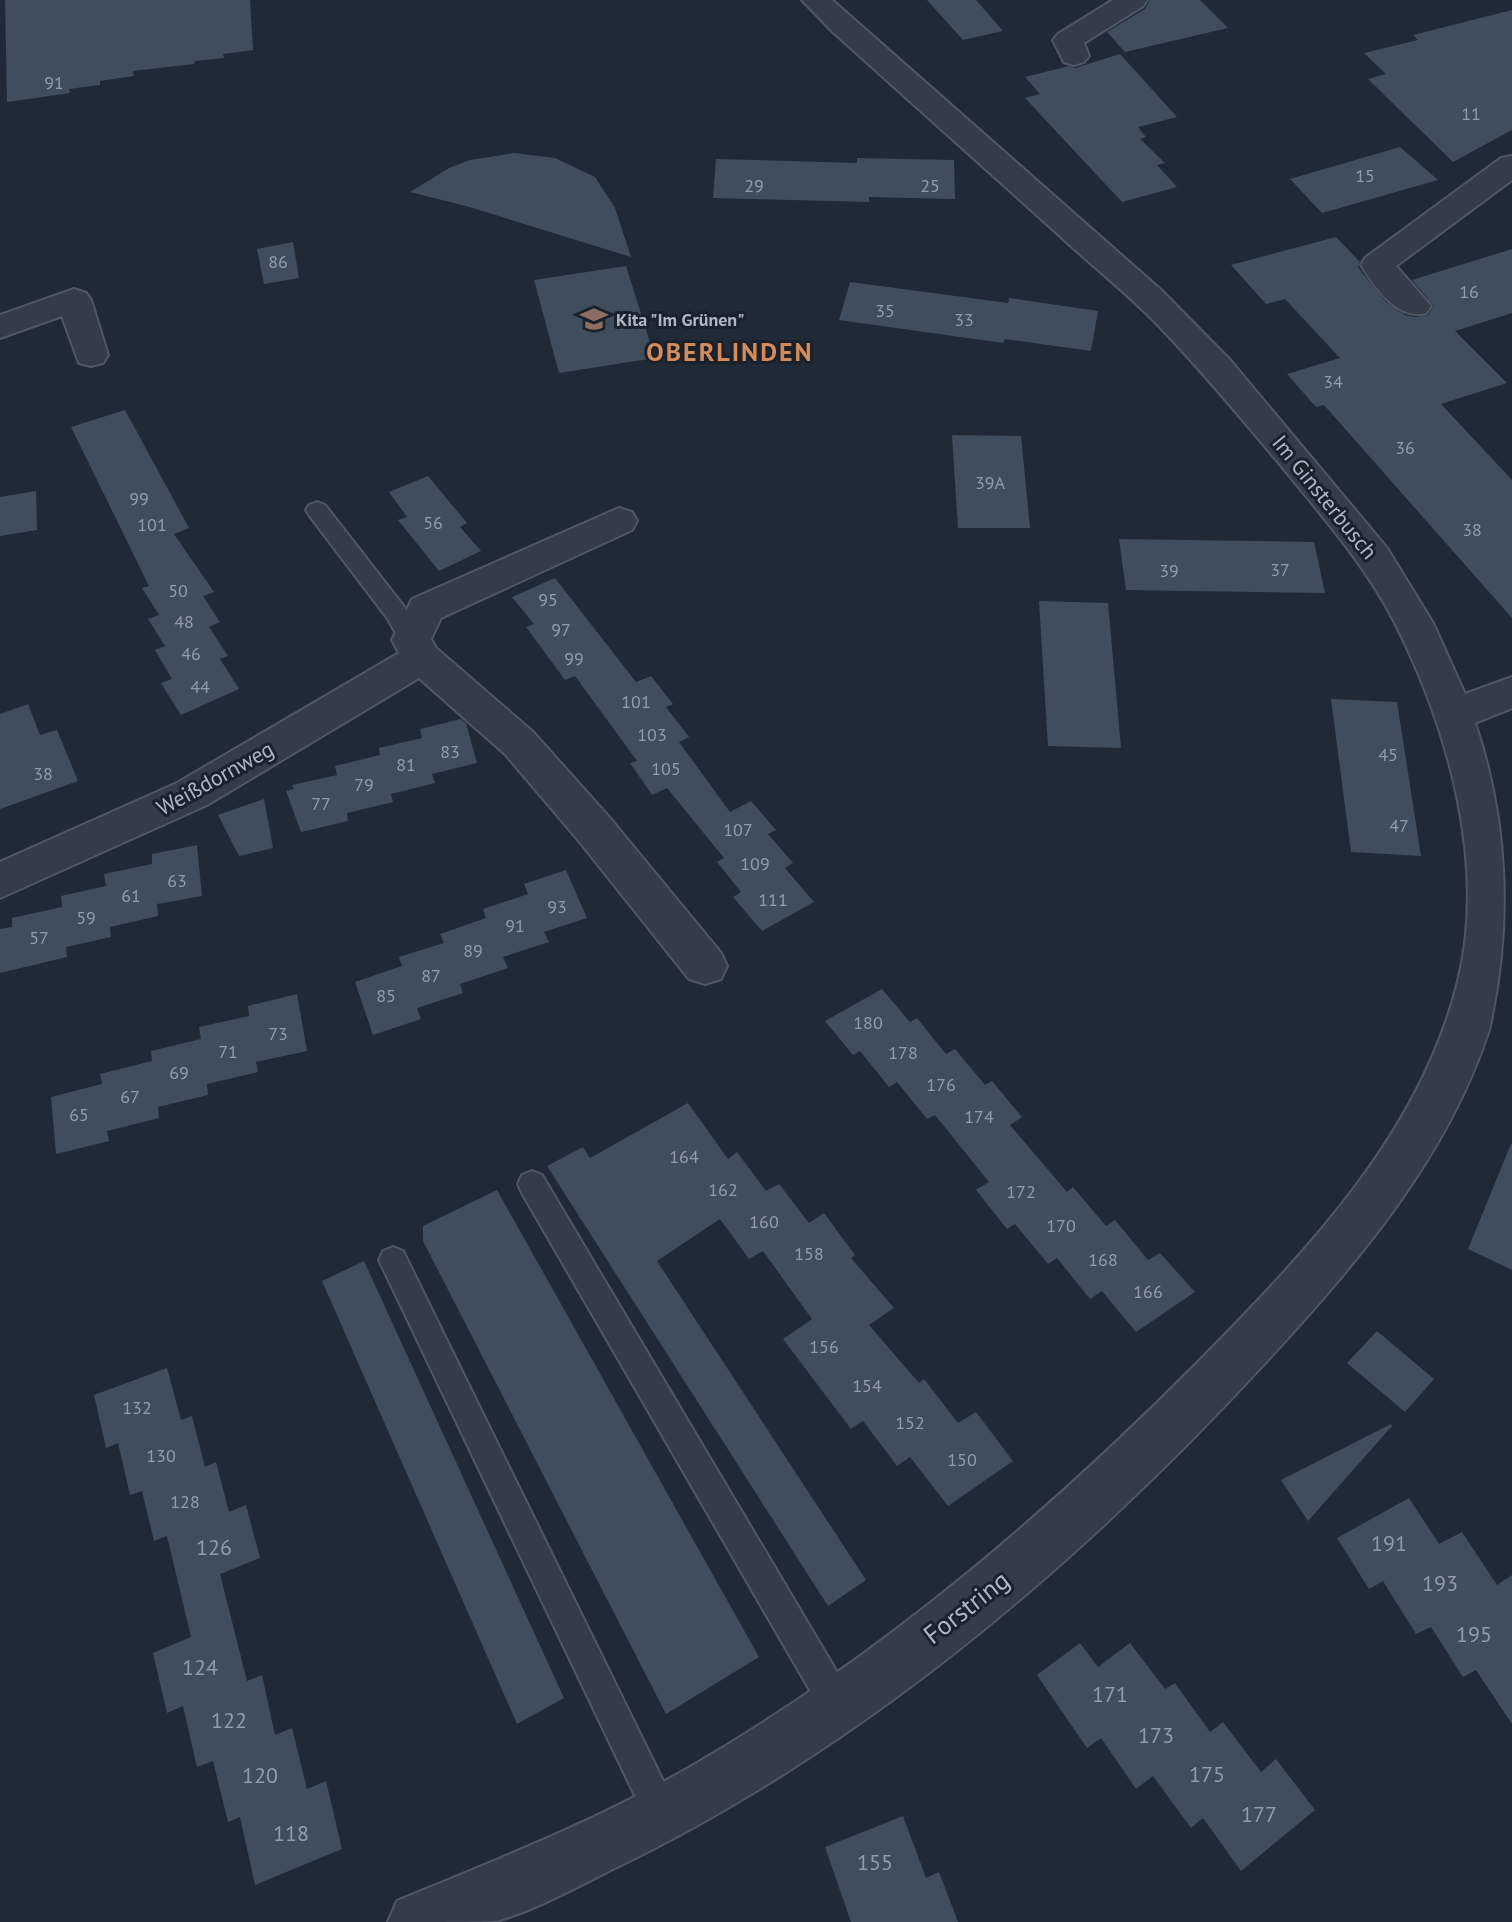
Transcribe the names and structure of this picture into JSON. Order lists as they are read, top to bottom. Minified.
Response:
{"streets":{"street":["Im Ginsterbusch","Weißdornweg","Forstring"]},"crossings":[["Im Ginsterbusch","Forstring"]],"districts":["OBERLINDEN"],"places":{"school or university":["Kita \"Im Grünen\""]},"house_numbers":["91","11","15","29","25","86","16","35","33","34","36","39A","99","56","101","38","37","39","50","95","48","97","46","99","44","101","103","83","45","81","105","38","79","77","47","107","109","63","61","111","93","59","91","57","89","87","85","180","73","71","178","69","176","67","65","174","164","162","172","160","170","158","168","166","156","154","132","152","130","150","128","191","126","193","195","124","171","122","173","175","120","177","118","155"]}
